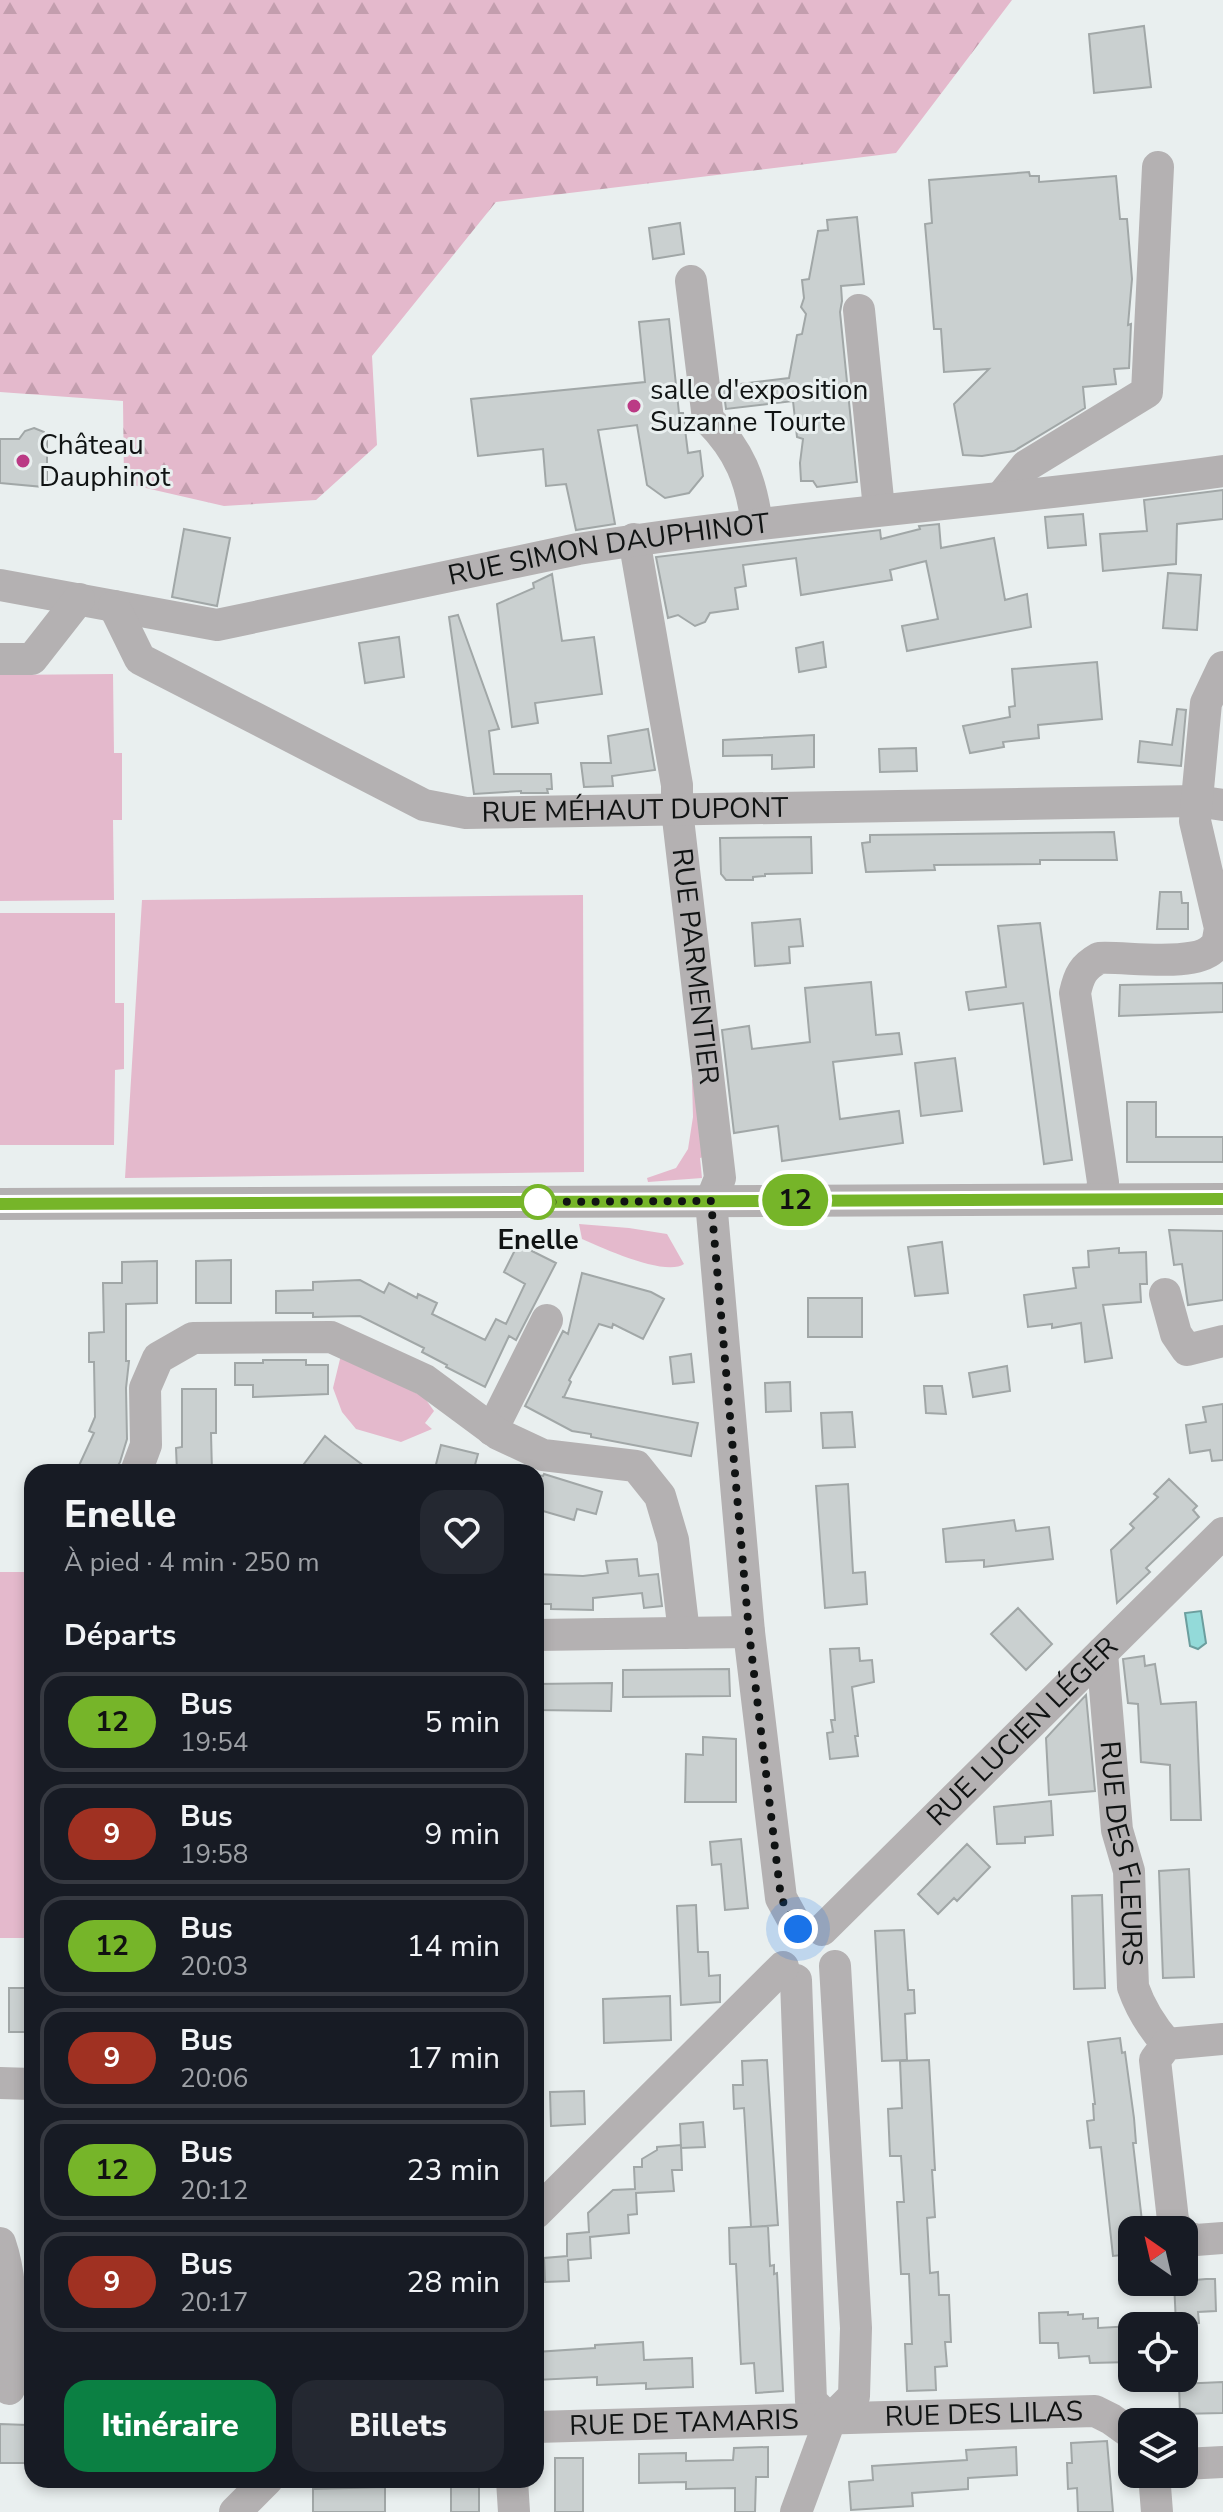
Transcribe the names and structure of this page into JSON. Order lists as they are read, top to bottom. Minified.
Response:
{"streets":{"street":["RUE SIMON DAUPHINOT","RUE MÉHAUT DUPONT","RUE PARMENTIER","RUE LUCIEN LÉGER","RUE DES FLEURS","RUE DES LILAS","RUE DE TAMARIS"]},"crossings":[["RUE SIMON DAUPHINOT","RUE MÉHAUT DUPONT"],["RUE SIMON DAUPHINOT","RUE PARMENTIER"],["RUE MÉHAUT DUPONT","RUE PARMENTIER"],["RUE PARMENTIER","RUE LUCIEN LÉGER"],["RUE LUCIEN LÉGER","RUE DES FLEURS"],["RUE DES LILAS","RUE DE TAMARIS"]],"places":["salle d'exposition Suzanne Tourte","Château Dauphinot","Enelle"],"lines":["bus line 12"],"north":"top left","page":{"on_map":"12","heading":[["Enelle","À pied · 4 min · 250 m"],"Départs"],"list":[{"mark":"12","name":"Bus","note":"19:54","value":"5 min"},{"mark":"9","name":"Bus","note":"19:58","value":"9 min"},{"mark":"12","name":"Bus","note":"20:03","value":"14 min"},{"mark":"9","name":"Bus","note":"20:06","value":"17 min"},{"mark":"12","name":"Bus","note":"20:12","value":"23 min"},{"mark":"9","name":"Bus","note":"20:17","value":"28 min"}],"buttons":["Itinéraire","Billets"]}}
